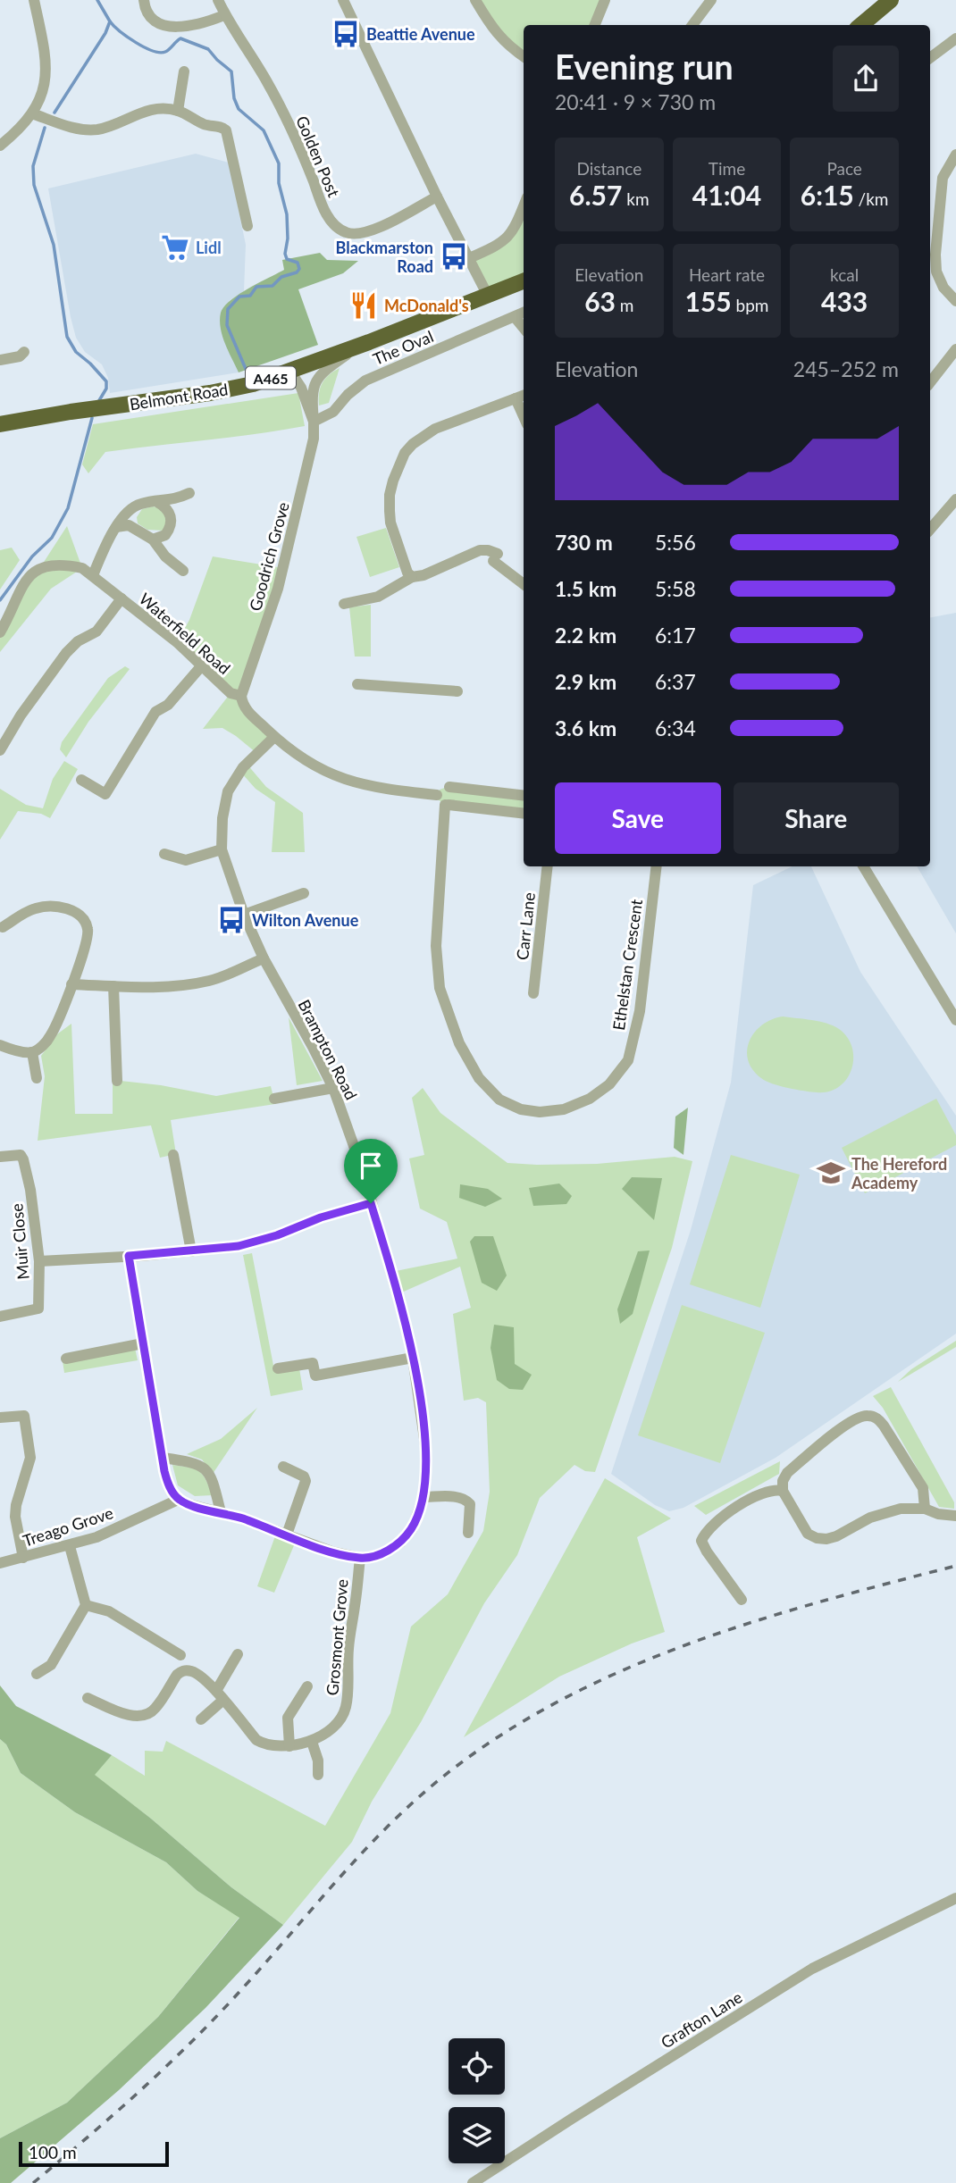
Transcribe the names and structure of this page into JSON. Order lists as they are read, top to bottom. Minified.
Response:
{"streets":{"highway":["A465","Belmont Road"],"street":["Golden Post","The Oval","Goodrich Grove","Waterfield Road","Carr Lane","Ethelstan Crescent","Brampton Road","Muir Close","Treago Grove","Grosmont Grove","Grafton Lane"]},"crossings":[["The Oval","Goodrich Grove"],["Belmont Road","Goodrich Grove"],["Goodrich Grove","Waterfield Road"],["Waterfield Road","Ethelstan Crescent"],["Waterfield Road","Brampton Road"],["Brampton Road","Grosmont Grove"]],"places":{"bus stop":["Beattie Avenue","Blackmarston Road","Wilton Avenue"],"supermarket":["Lidl"],"restaurant":["McDonald's"],"school or university":["The Hereford Academy"]},"scale_bar":"100 m","page":{"heading":["Evening run","20:41 · 9 × 730 m"],"stats":[["Distance","6.57 km"],["Time","41:04"],["Pace","6:15 /km"],["Elevation","63 m"],["Heart rate","155 bpm"],["kcal","433"]],"chart":["Elevation","245–252 m"],"list":[{"name":"730 m","note":"5:56"},{"name":"1.5 km","note":"5:58"},{"name":"2.2 km","note":"6:17"},{"name":"2.9 km","note":"6:37"},{"name":"3.6 km","note":"6:34"}],"buttons":["Save","Share"],"scale":"100 m"}}
